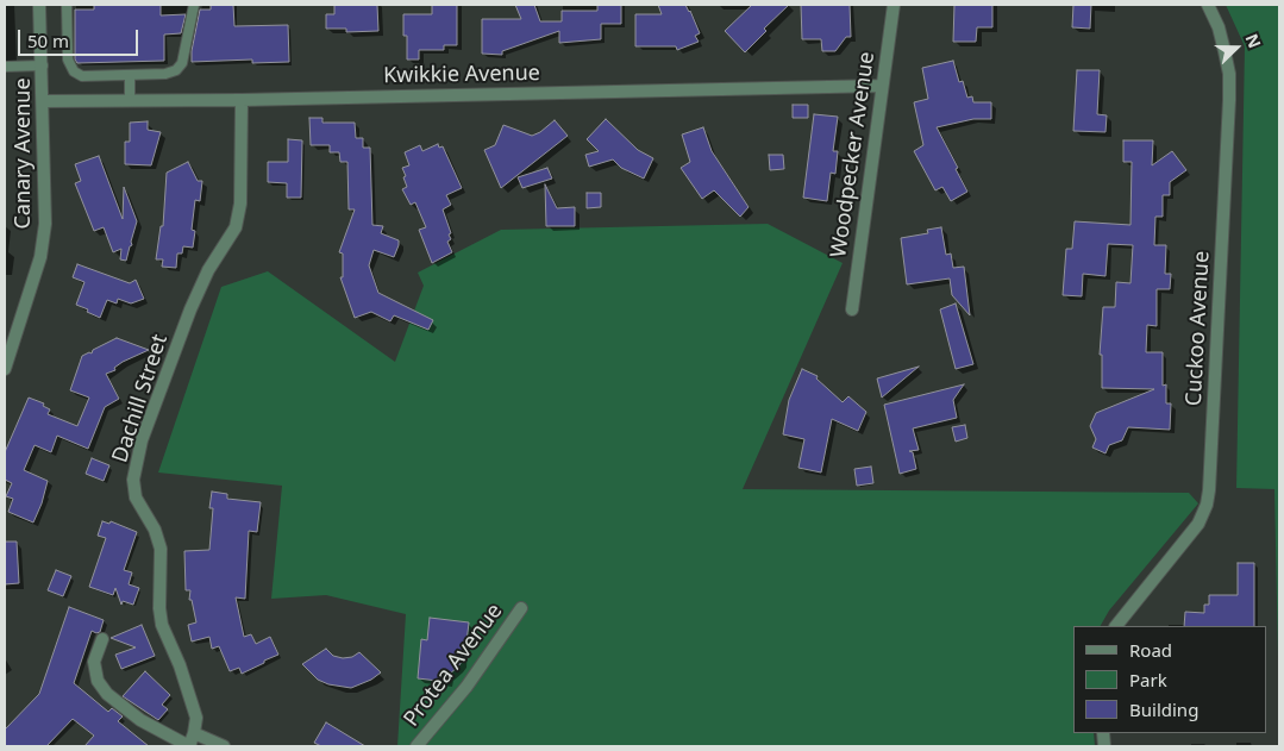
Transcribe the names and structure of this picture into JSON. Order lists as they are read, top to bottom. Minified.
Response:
{"streets":{"street":["Kwikkie Avenue","Canary Avenue","Woodpecker Avenue","Cuckoo Avenue","Dachill Street","Protea Avenue"]},"crossings":[["Kwikkie Avenue","Canary Avenue"],["Kwikkie Avenue","Woodpecker Avenue"],["Kwikkie Avenue","Dachill Street"]],"legend":["Road","Park","Building"],"scale_bar":"50 m","north":"right"}
